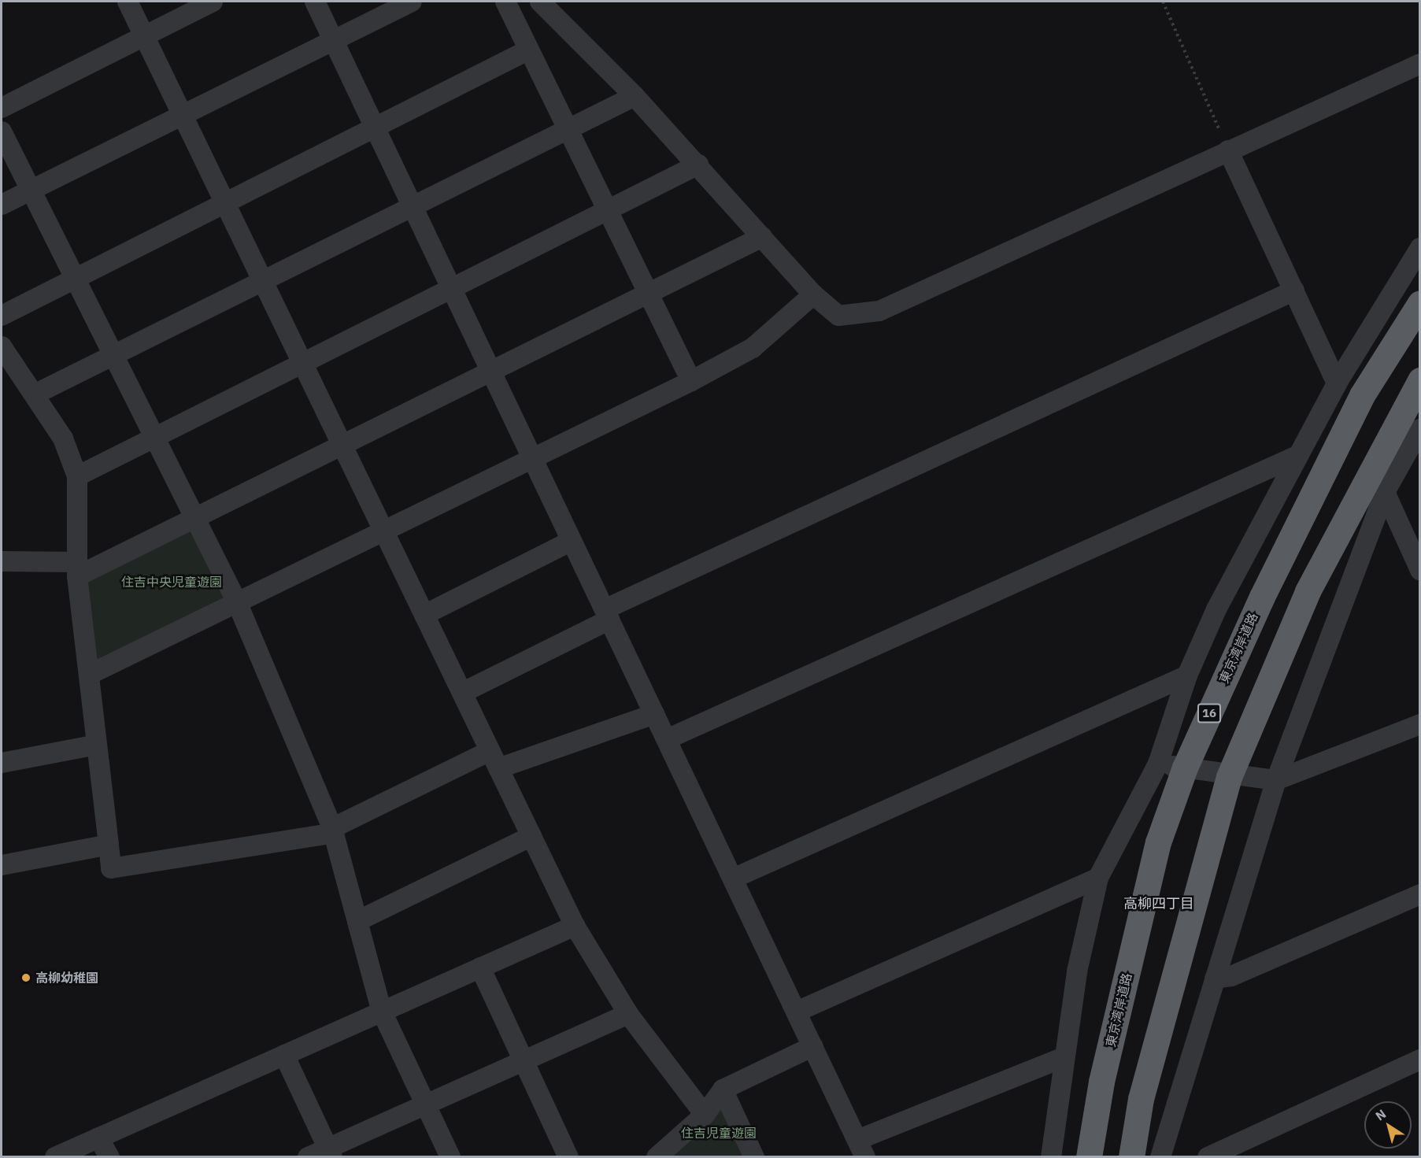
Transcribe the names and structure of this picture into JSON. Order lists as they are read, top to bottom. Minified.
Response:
{"streets":{"highway":["東京湾岸道路","16"]},"districts":["高柳四丁目"],"parks":["住吉中央児童遊園","住吉児童遊園"],"places":["高柳幼稚園"],"north":"top left"}
